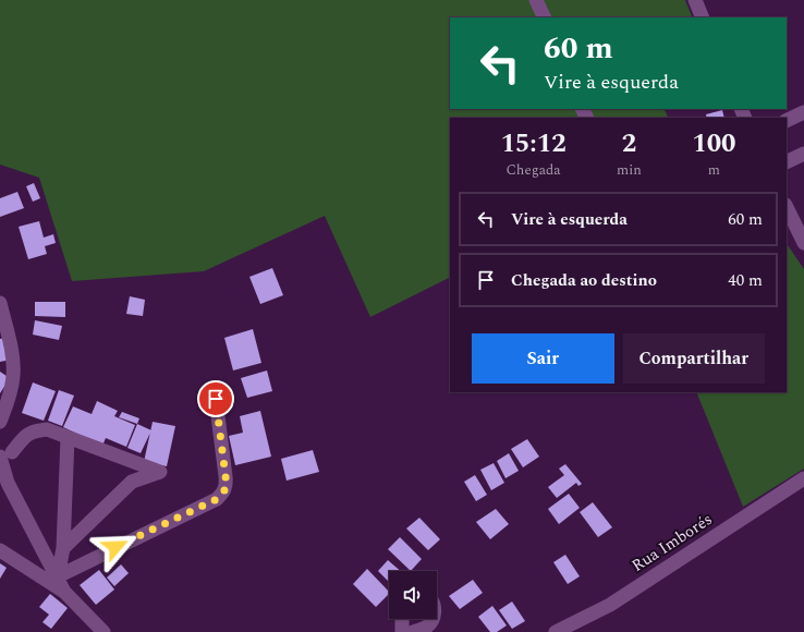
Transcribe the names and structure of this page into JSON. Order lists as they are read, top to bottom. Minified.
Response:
{"streets":{"street":["Rua Imborés"]},"page":{"turn":["60 m","Vire à esquerda"],"eta":["15:12","Chegada","2","min","100","m"],"list":[{"name":"Vire à esquerda","value":"60 m"},{"name":"Chegada ao destino","value":"40 m"}],"buttons":["Sair","Compartilhar"]}}
